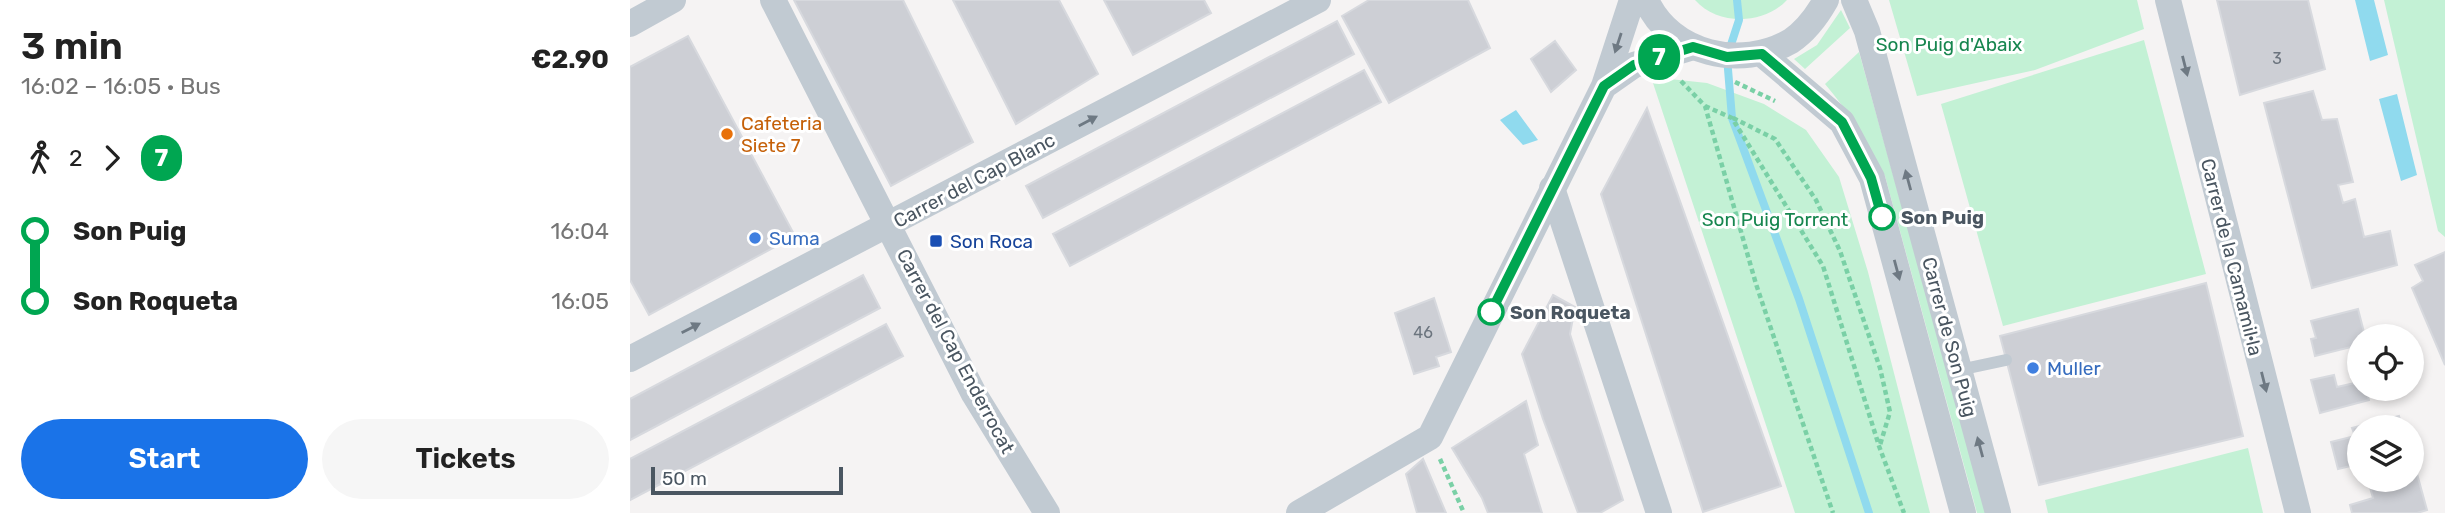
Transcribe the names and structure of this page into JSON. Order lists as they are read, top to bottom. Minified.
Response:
{"streets":{"street":["Carrer del Cap Blanc","Carrer de la Camamil·la","Carrer de Son Puig","Carrer del Cap Enderrocat"]},"crossings":[["Carrer del Cap Blanc","Carrer del Cap Enderrocat"]],"one_way":["Carrer del Cap Blanc","Carrer de la Camamil·la"],"parks":["Son Puig d'Abaix","Son Puig Torrent"],"places":{"other":["Cafeteria Siete 7","Son Puig","Suma","Son Roqueta","Muller"],"transit":["Son Roca"]},"lines":["bus line 7"],"house_numbers":["3","46"],"scale_bar":"50 m","page":{"heading":["3 min","16:02 – 16:05 · Bus","€2.90"],"on_map":"7","legs":["2","7"],"list":[{"name":"Son Puig","value":"16:04"},{"name":"Son Roqueta","value":"16:05"}],"buttons":["Start","Tickets"],"scale":"50 m"}}
